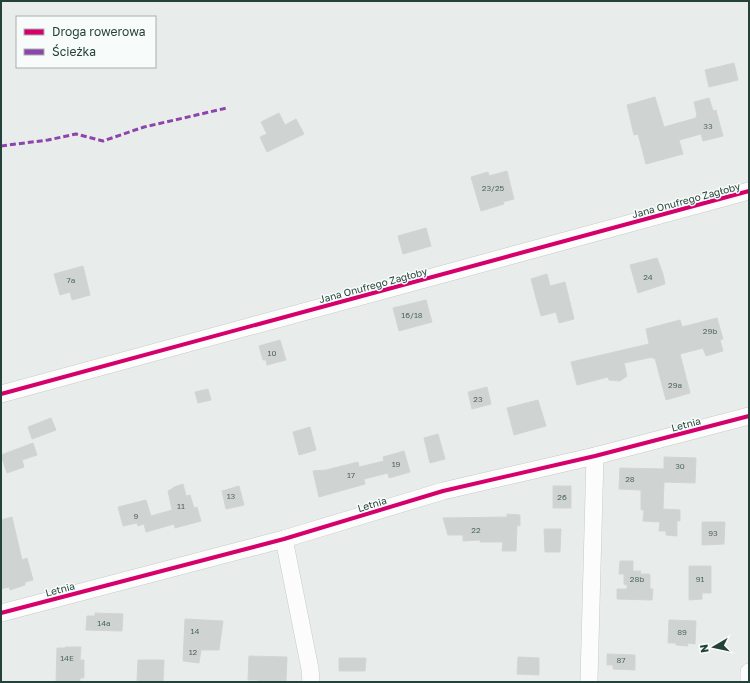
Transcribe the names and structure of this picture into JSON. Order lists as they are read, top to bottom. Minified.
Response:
{"streets":{"street":["Jana Onufrego Zagłoby","Letnia"]},"house_numbers":["33","23/25","24","7a","16/18","29b","10","29a","23","19","30","17","28","13","26","11","9","22","93","28b","91","14a","14","89","12","14E","87"],"legend":["Droga rowerowa","Ścieżka"],"north":"left"}
